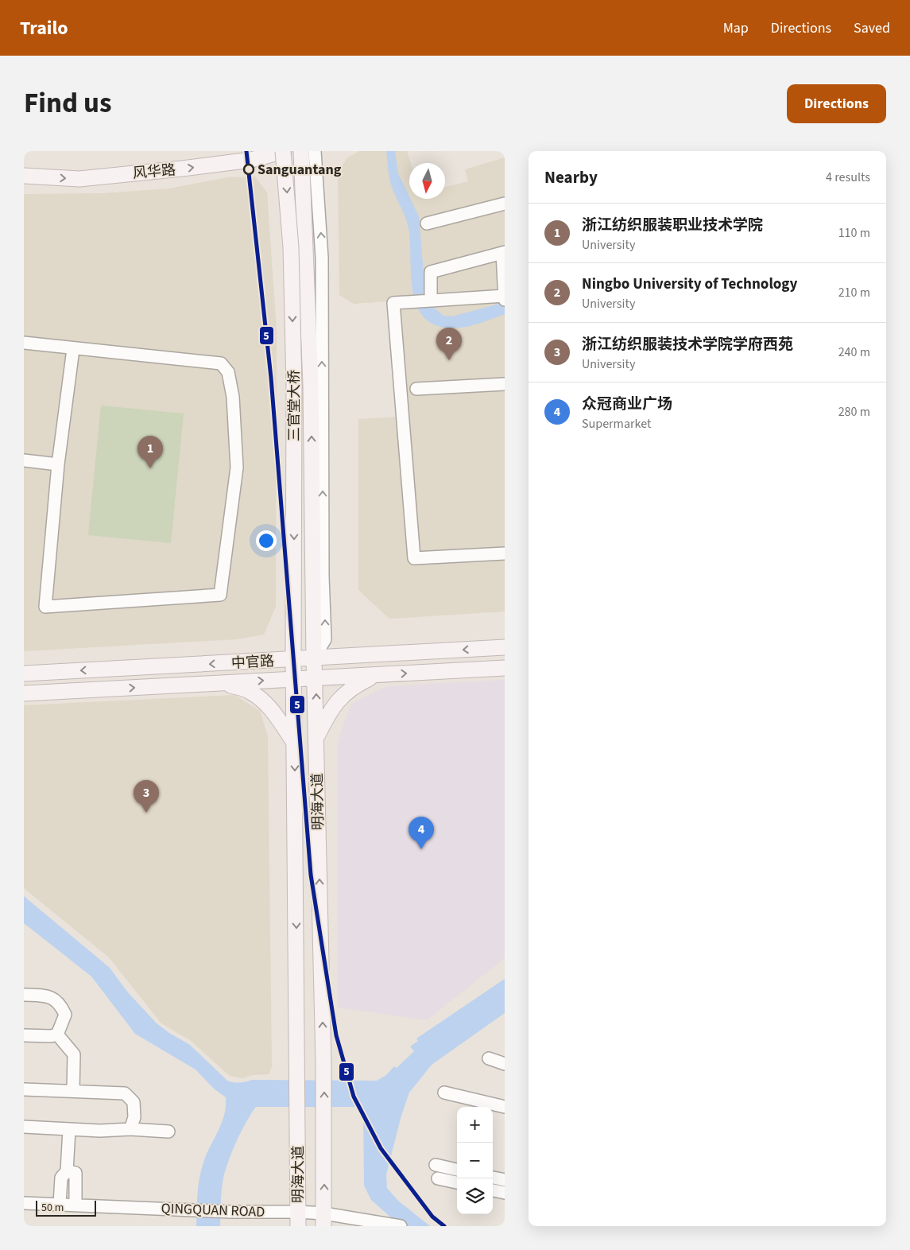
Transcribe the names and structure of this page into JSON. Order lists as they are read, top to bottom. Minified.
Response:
{"streets":{"main road":["风华路","三官堂大桥","中官路","明海大道"],"street":["QINGQUAN ROAD"]},"crossings":[["风华路","三官堂大桥"],["三官堂大桥","中官路"],["三官堂大桥","明海大道"],["中官路","明海大道"],["明海大道","QINGQUAN ROAD"]],"one_way":["风华路"],"places":["Sanguantang"],"lines":["transit line 5"],"scale_bar":"50 m","north":"bottom","page":{"header":"Trailo","nav":["Map","Directions","Saved"],"title":"Find us","buttons":"Directions","heading":["Nearby","4 results"],"list":[{"mark":"1","name":"浙江纺织服装职业技术学院","note":"University","value":"110 m"},{"mark":"2","name":"Ningbo University of Technology","note":"University","value":"210 m"},{"mark":"3","name":"浙江纺织服装技术学院学府西苑","note":"University","value":"240 m"},{"mark":"4","name":"众冠商业广场","note":"Supermarket","value":"280 m"}],"pins":["2","1","3","4"],"map_buttons":["+","−"],"scale":"50 m"}}
